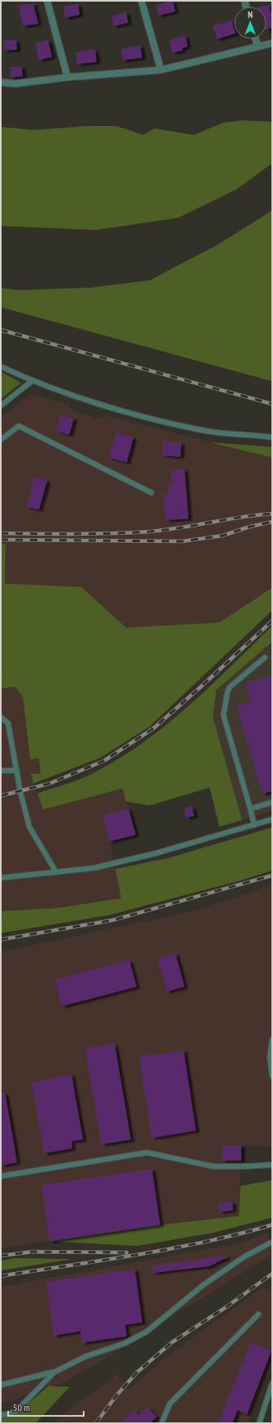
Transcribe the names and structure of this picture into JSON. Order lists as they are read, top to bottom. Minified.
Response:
{"scale_bar":"50 m","north":"top"}
